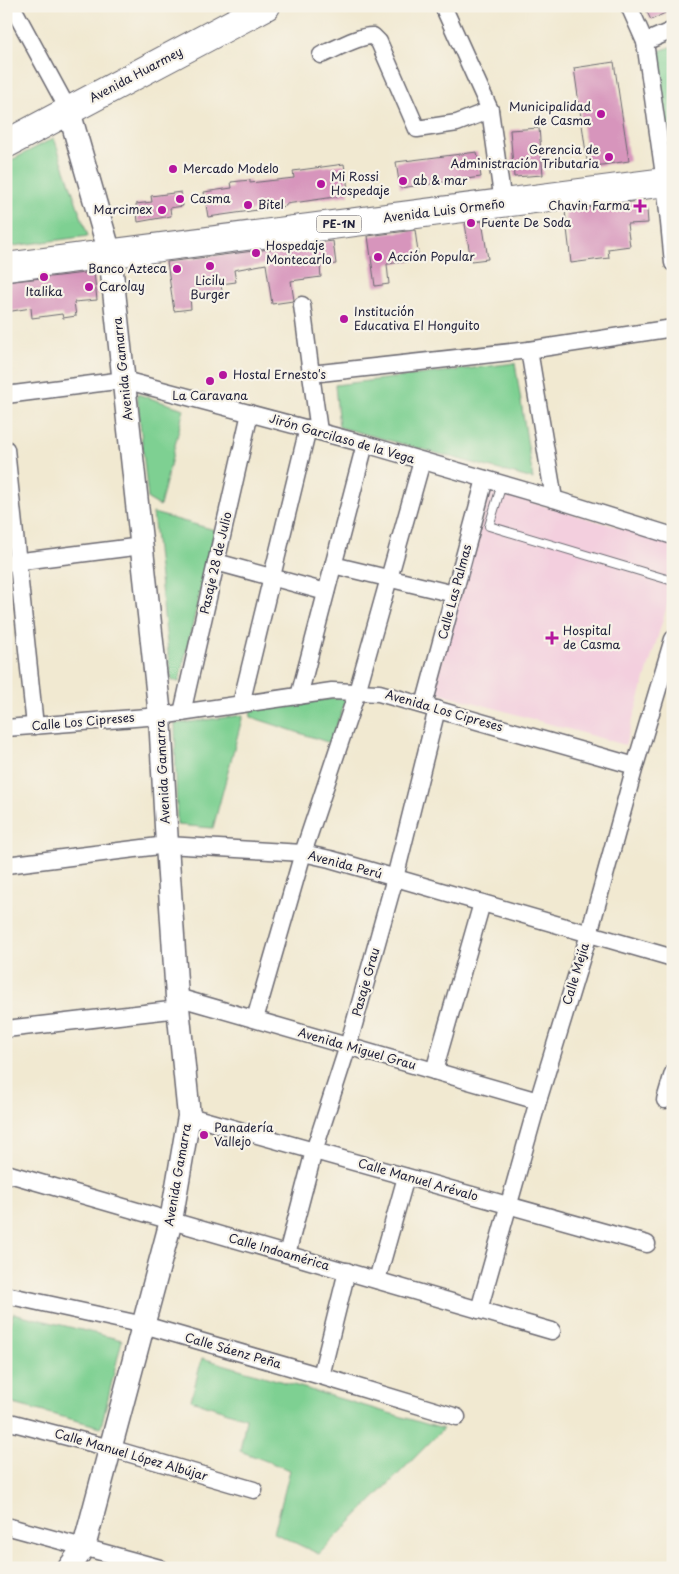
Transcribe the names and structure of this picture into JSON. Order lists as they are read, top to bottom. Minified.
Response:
{"streets":{"highway":["Avenida Huarmey","Avenida Luis Ormeño","PE-1N"],"street":["Avenida Gamarra","Jirón Garcilaso de la Vega","Pasaje 28 de Julio","Calle Las Palmas","Avenida Los Cipreses","Calle Los Cipreses","Avenida Perú","Calle Mejía","Pasaje Grau","Avenida Miguel Grau","Calle Manuel Arévalo","Calle Indoamérica","Calle Sáenz Peña","Calle Manuel López Albújar"]},"crossings":[["Avenida Huarmey","Avenida Gamarra"],["Avenida Luis Ormeño","Avenida Gamarra"],["Avenida Gamarra","Jirón Garcilaso de la Vega"],["Avenida Gamarra","Pasaje 28 de Julio"],["Avenida Gamarra","Avenida Los Cipreses"],["Avenida Gamarra","Calle Los Cipreses"],["Avenida Gamarra","Avenida Perú"],["Avenida Gamarra","Avenida Miguel Grau"],["Avenida Gamarra","Calle Manuel Arévalo"],["Avenida Gamarra","Calle Indoamérica"],["Avenida Gamarra","Calle Sáenz Peña"],["Avenida Gamarra","Calle Manuel López Albújar"],["Jirón Garcilaso de la Vega","Pasaje 28 de Julio"],["Jirón Garcilaso de la Vega","Calle Las Palmas"],["Pasaje 28 de Julio","Avenida Los Cipreses"],["Pasaje 28 de Julio","Calle Los Cipreses"],["Calle Las Palmas","Avenida Los Cipreses"],["Calle Las Palmas","Pasaje Grau"],["Avenida Los Cipreses","Calle Los Cipreses"],["Avenida Los Cipreses","Calle Mejía"],["Avenida Los Cipreses","Pasaje Grau"],["Avenida Perú","Calle Mejía"],["Avenida Perú","Pasaje Grau"],["Calle Mejía","Avenida Miguel Grau"],["Calle Mejía","Calle Manuel Arévalo"],["Calle Mejía","Calle Indoamérica"],["Pasaje Grau","Avenida Miguel Grau"],["Pasaje Grau","Calle Manuel Arévalo"],["Pasaje Grau","Calle Indoamérica"]],"places":{"other":["Municipalidad de Casma","Gerencia de Administración Tributaria","Mercado Modelo","ab & mar","Mi Rossi Hospedaje","Casma","Bitel","Marcimex","Fuente De Soda","Hospedaje Montecarlo","Acción Popular","Licilu Burger","Banco Azteca","Italika","Carolay","Institución Educativa El Honguito","Hostal Ernesto's","La Caravana","Panadería Vallejo"],"health":["Chavin Farma","Hospital de Casma"]}}
